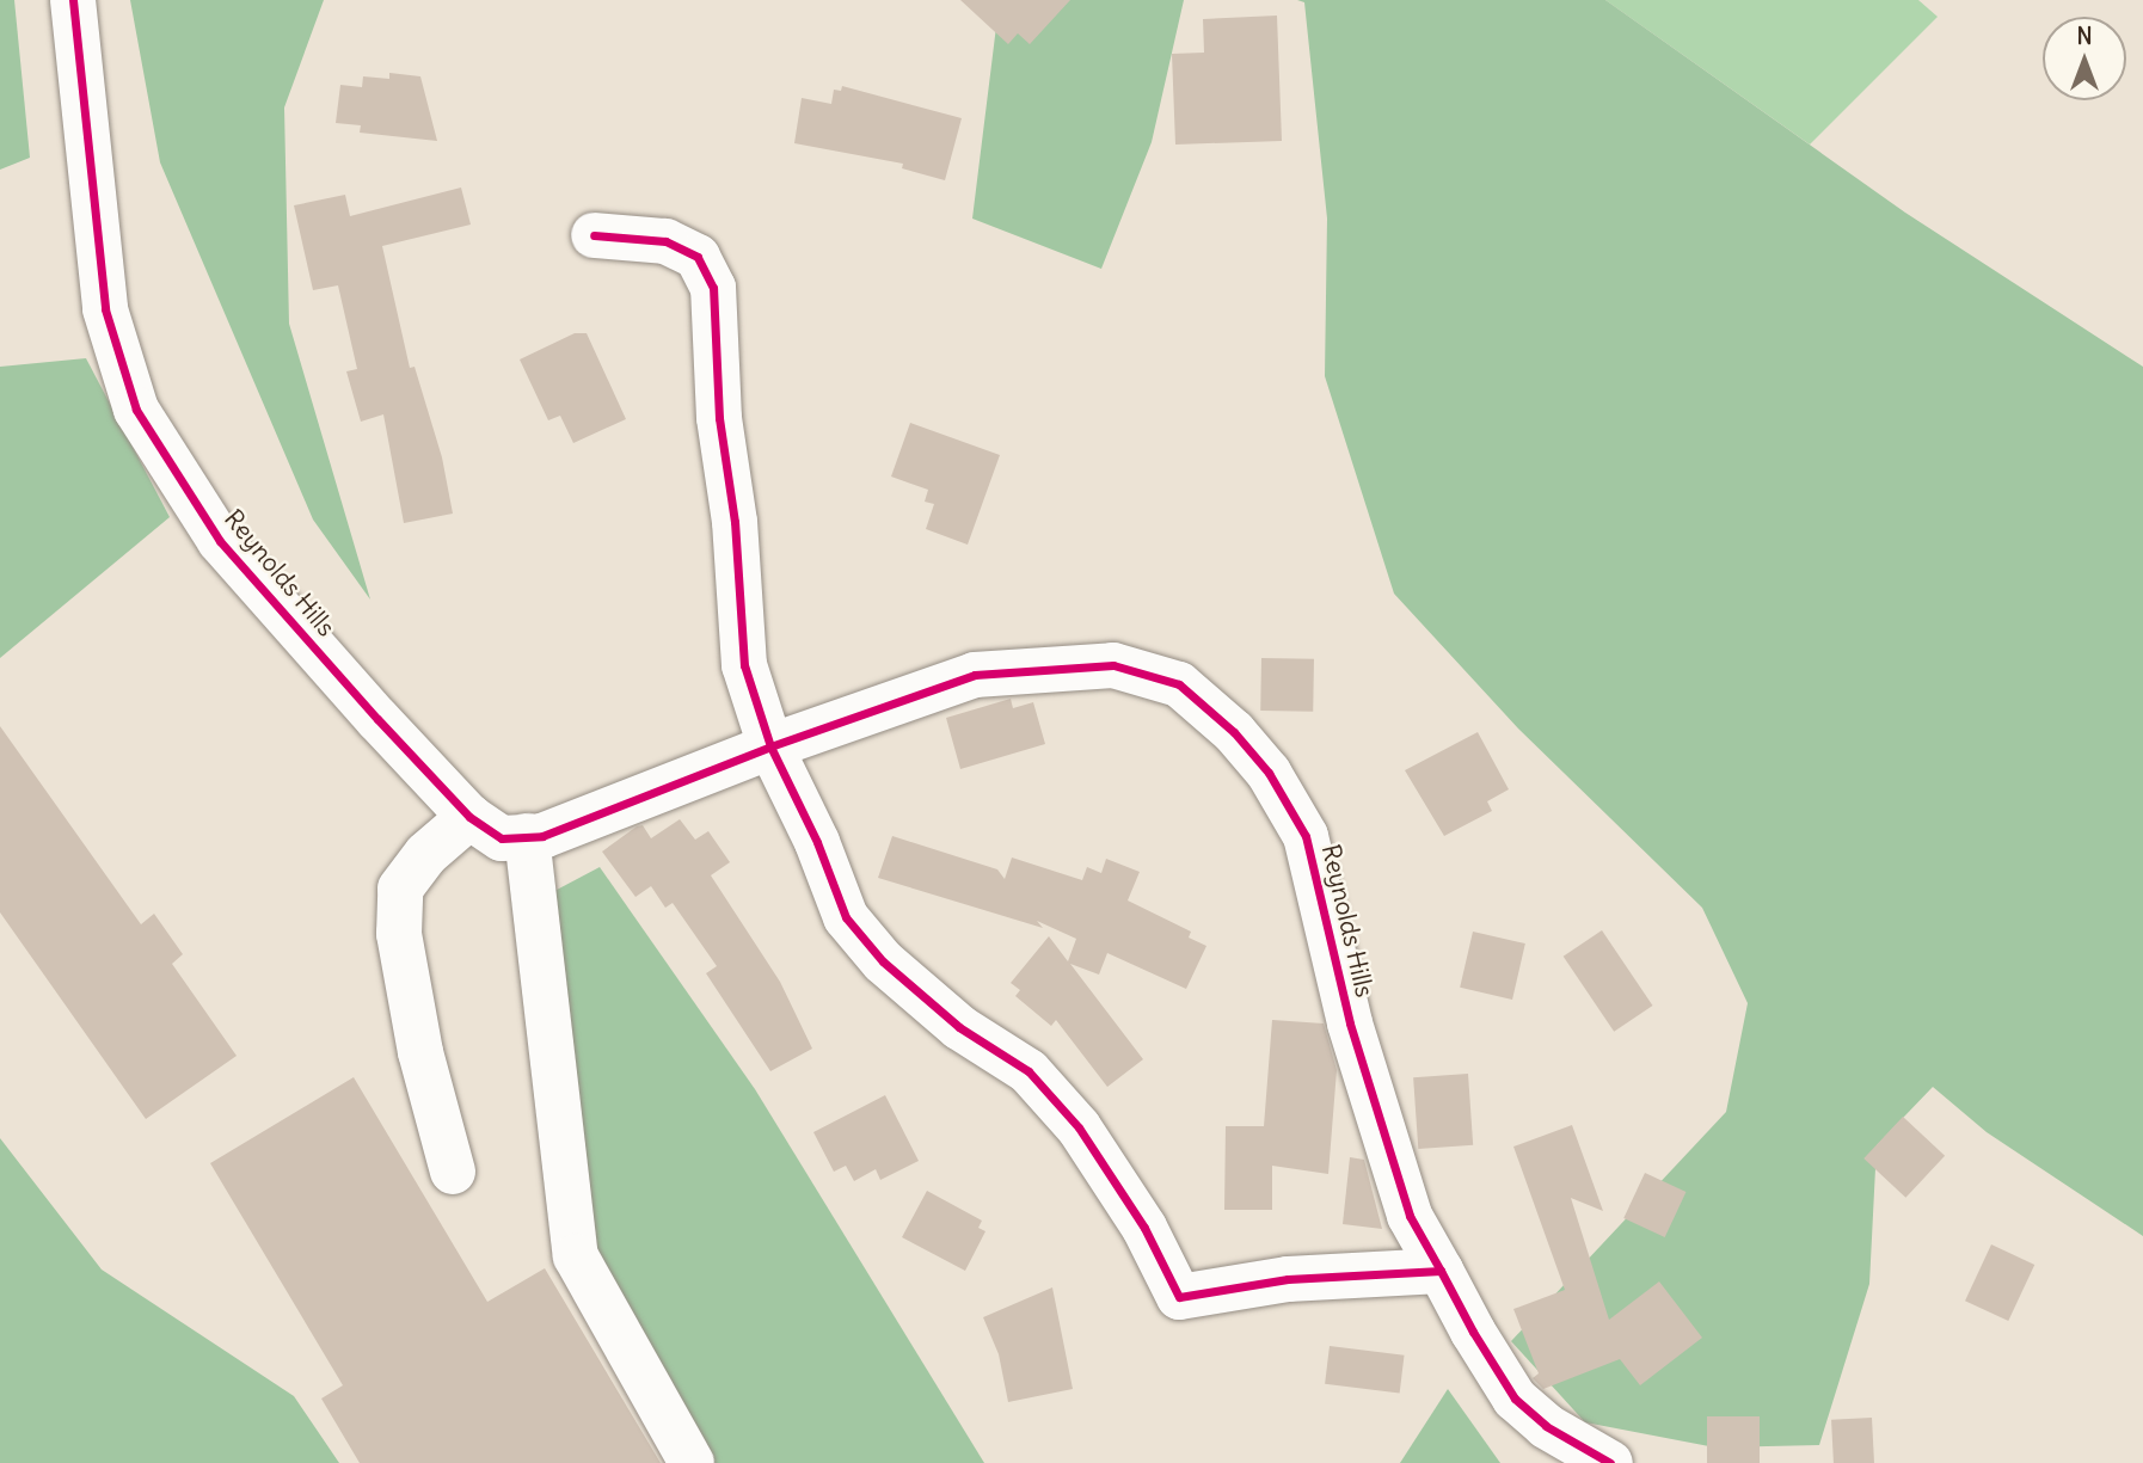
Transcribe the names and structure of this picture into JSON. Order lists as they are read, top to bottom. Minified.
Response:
{"streets":{"street":["Reynolds Hills"]},"north":"top"}
